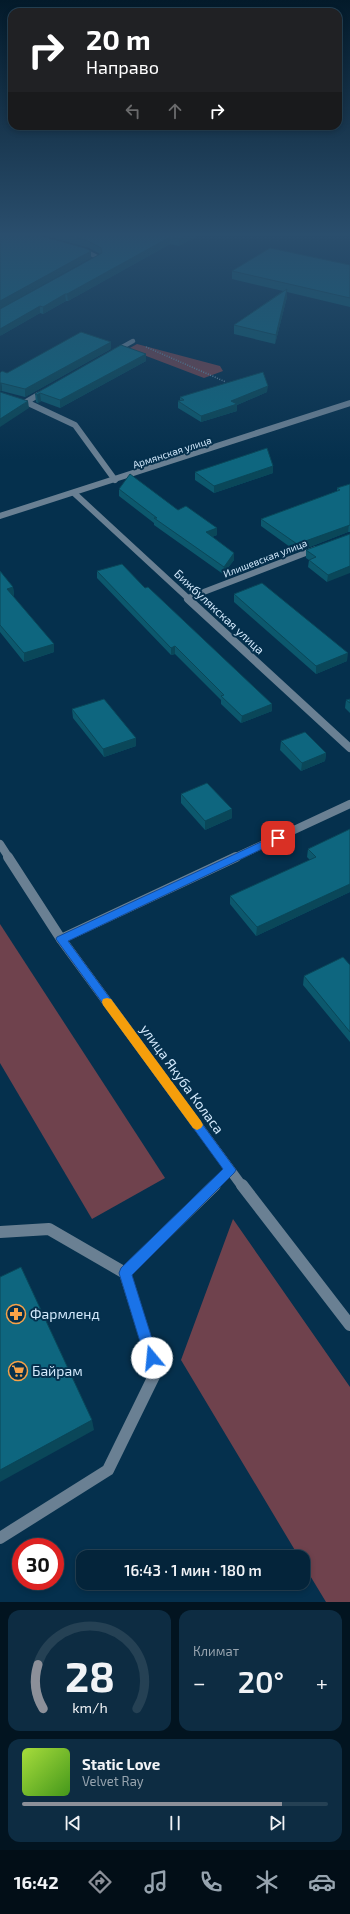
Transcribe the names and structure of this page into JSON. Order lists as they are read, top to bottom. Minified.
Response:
{"streets":{"street":["Армянская улица","Илишевская улица","Бижбулякская улица","улица Якуба Коласа"]},"crossings":[["Армянская улица","Бижбулякская улица"],["Илишевская улица","Бижбулякская улица"]],"places":{"pharmacy":["Фармленд"],"supermarket":["Байрам"]},"page":{"turn":["20 m","Направо"],"limit":"30","trip":"16:43 · 1 мин · 180 m","tile":"Климат","heat":["−","20°","+"],"song":["Static Love","Velvet Ray"],"tabs":"16:42","gauge":["28","km/h"]}}
